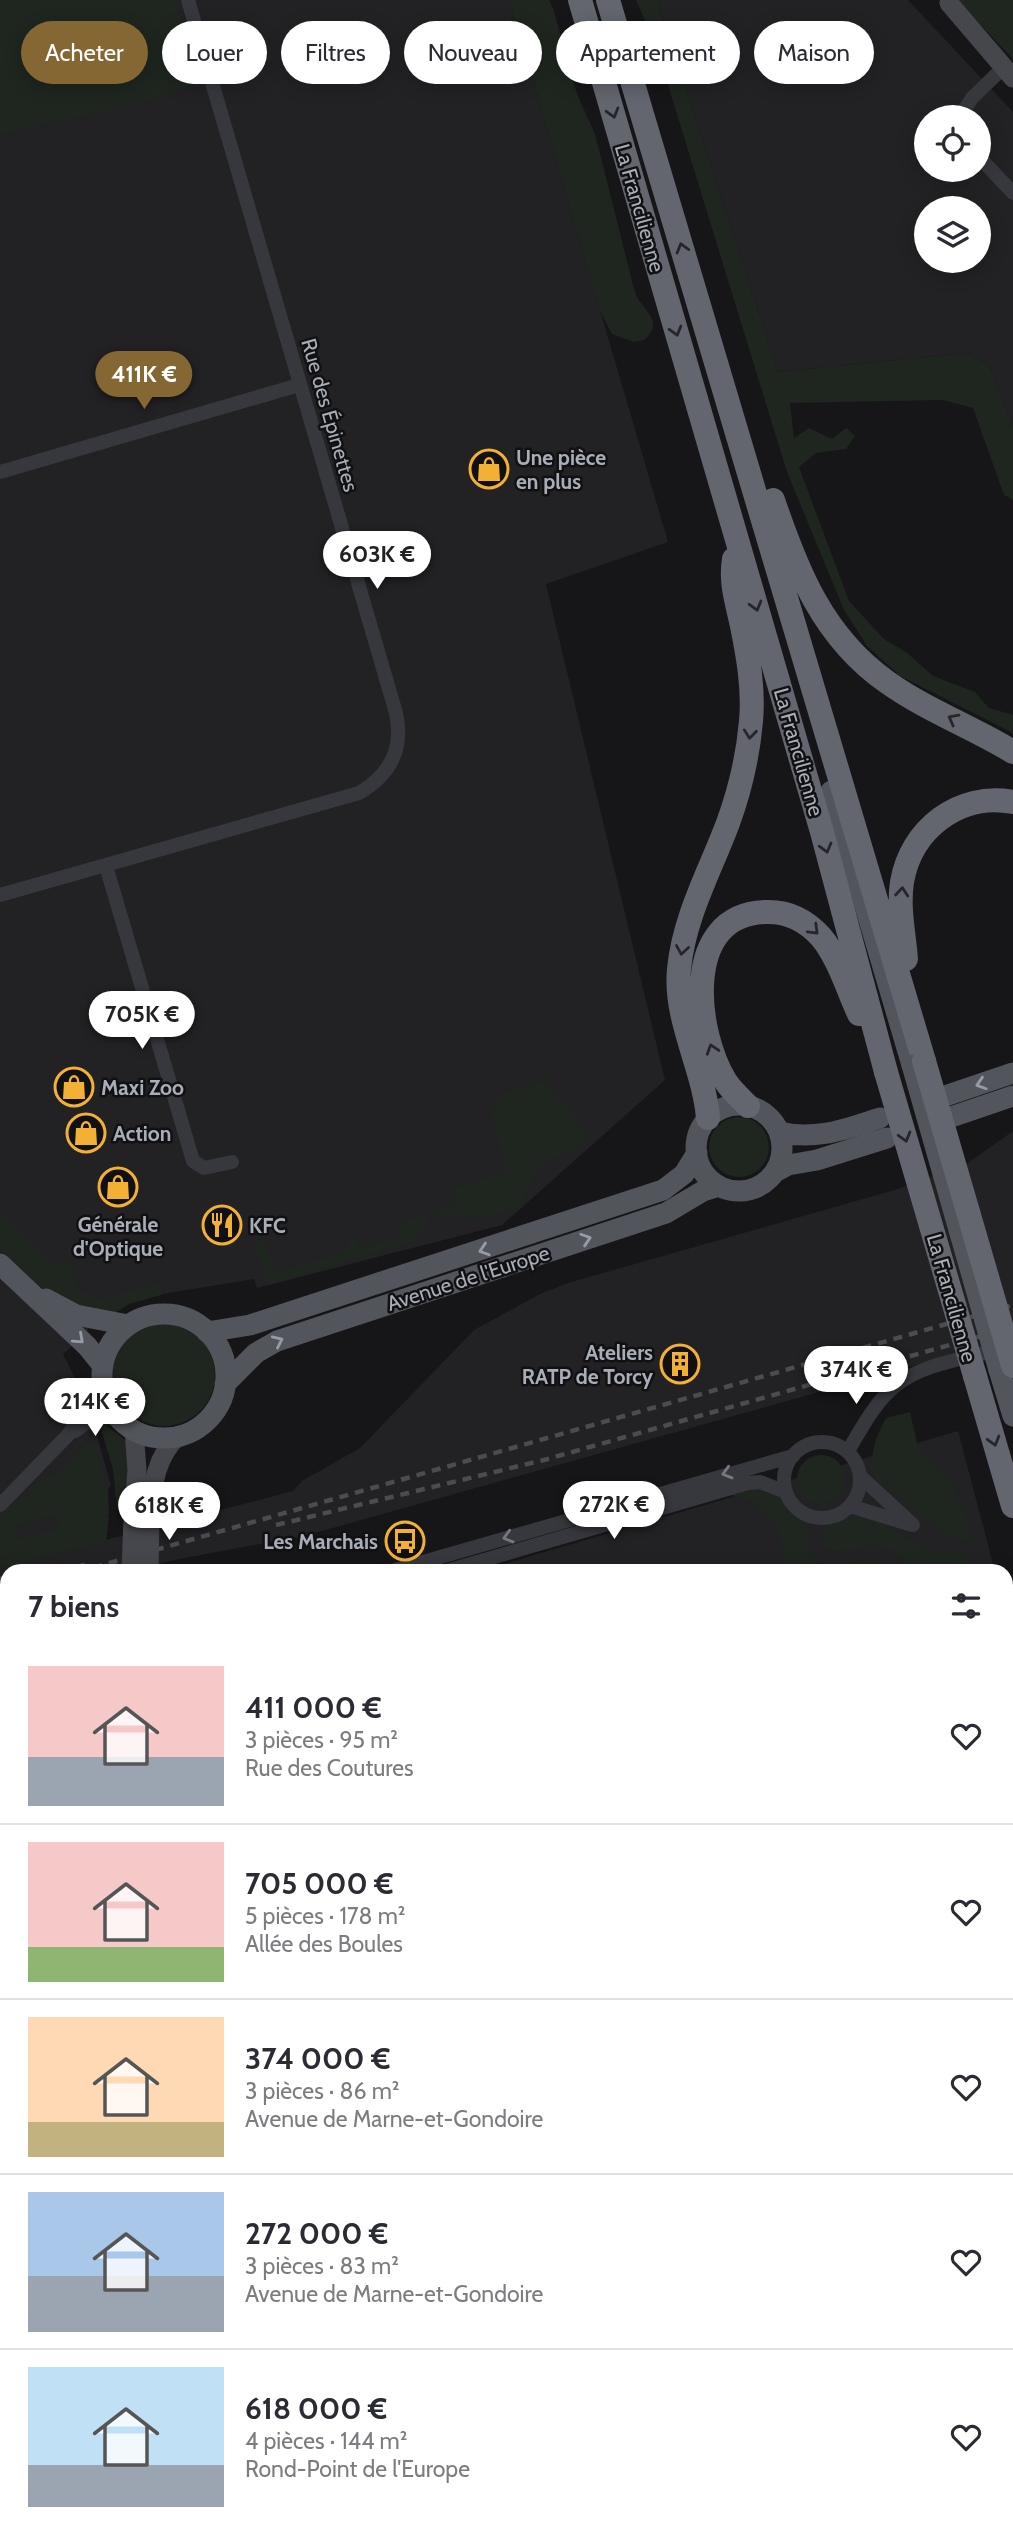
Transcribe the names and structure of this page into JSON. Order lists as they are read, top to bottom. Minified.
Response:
{"streets":{"highway":["La Francilienne"],"main road":["Avenue de l'Europe"],"street":["Rue des Épinettes"]},"places":{"shop":["Une pièce en plus","Maxi Zoo","Action","Générale d'Optique"],"restaurant":["KFC"],"building":["Ateliers RATP de Torcy"],"bus stop":["Les Marchais"]},"page":{"chip":["Acheter","Louer","Filtres","Nouveau","Appartement","Maison"],"price":["411K €","603K €","705K €","374K €","214K €","272K €","618K €"],"heading":"7 biens","list":[{"name":"411 000 €","note":"3 pièces · 95 m² · Rue des Coutures"},{"name":"705 000 €","note":"5 pièces · 178 m² · Allée des Boules"},{"name":"374 000 €","note":"3 pièces · 86 m² · Avenue de Marne-et-Gondoire"},{"name":"272 000 €","note":"3 pièces · 83 m² · Avenue de Marne-et-Gondoire"},{"name":"618 000 €","note":"4 pièces · 144 m² · Rond-Point de l'Europe"}]}}
